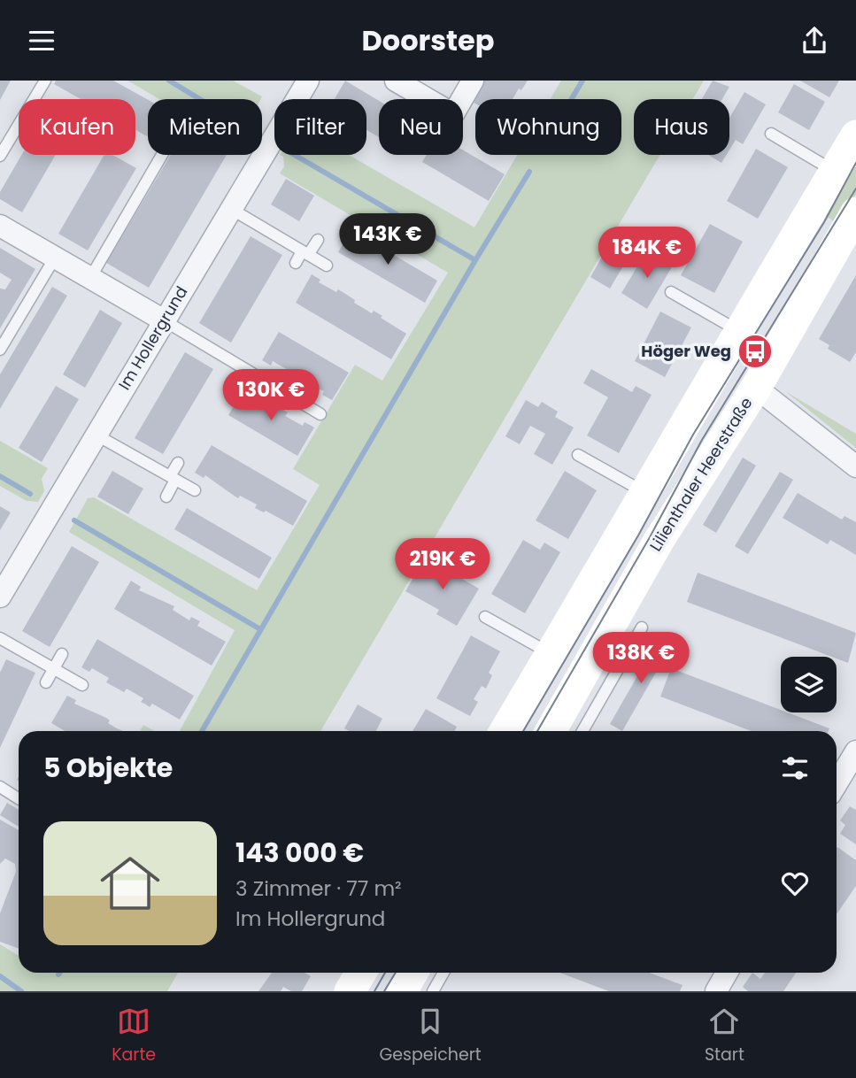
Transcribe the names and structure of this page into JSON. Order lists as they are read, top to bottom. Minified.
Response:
{"streets":{"main road":["Lilienthaler Heerstraße"],"street":["Im Hollergrund"]},"places":{"bus stop":["Höger Weg"]},"page":{"header":"Doorstep","chip":["Kaufen","Mieten","Filter","Neu","Wohnung","Haus"],"price":["143K €","184K €","130K €","219K €","138K €"],"heading":"5 Objekte","list":[{"name":"143 000 €","note":"3 Zimmer · 77 m² · Im Hollergrund"}],"tabs":["Karte","Gespeichert","Start"]}}
